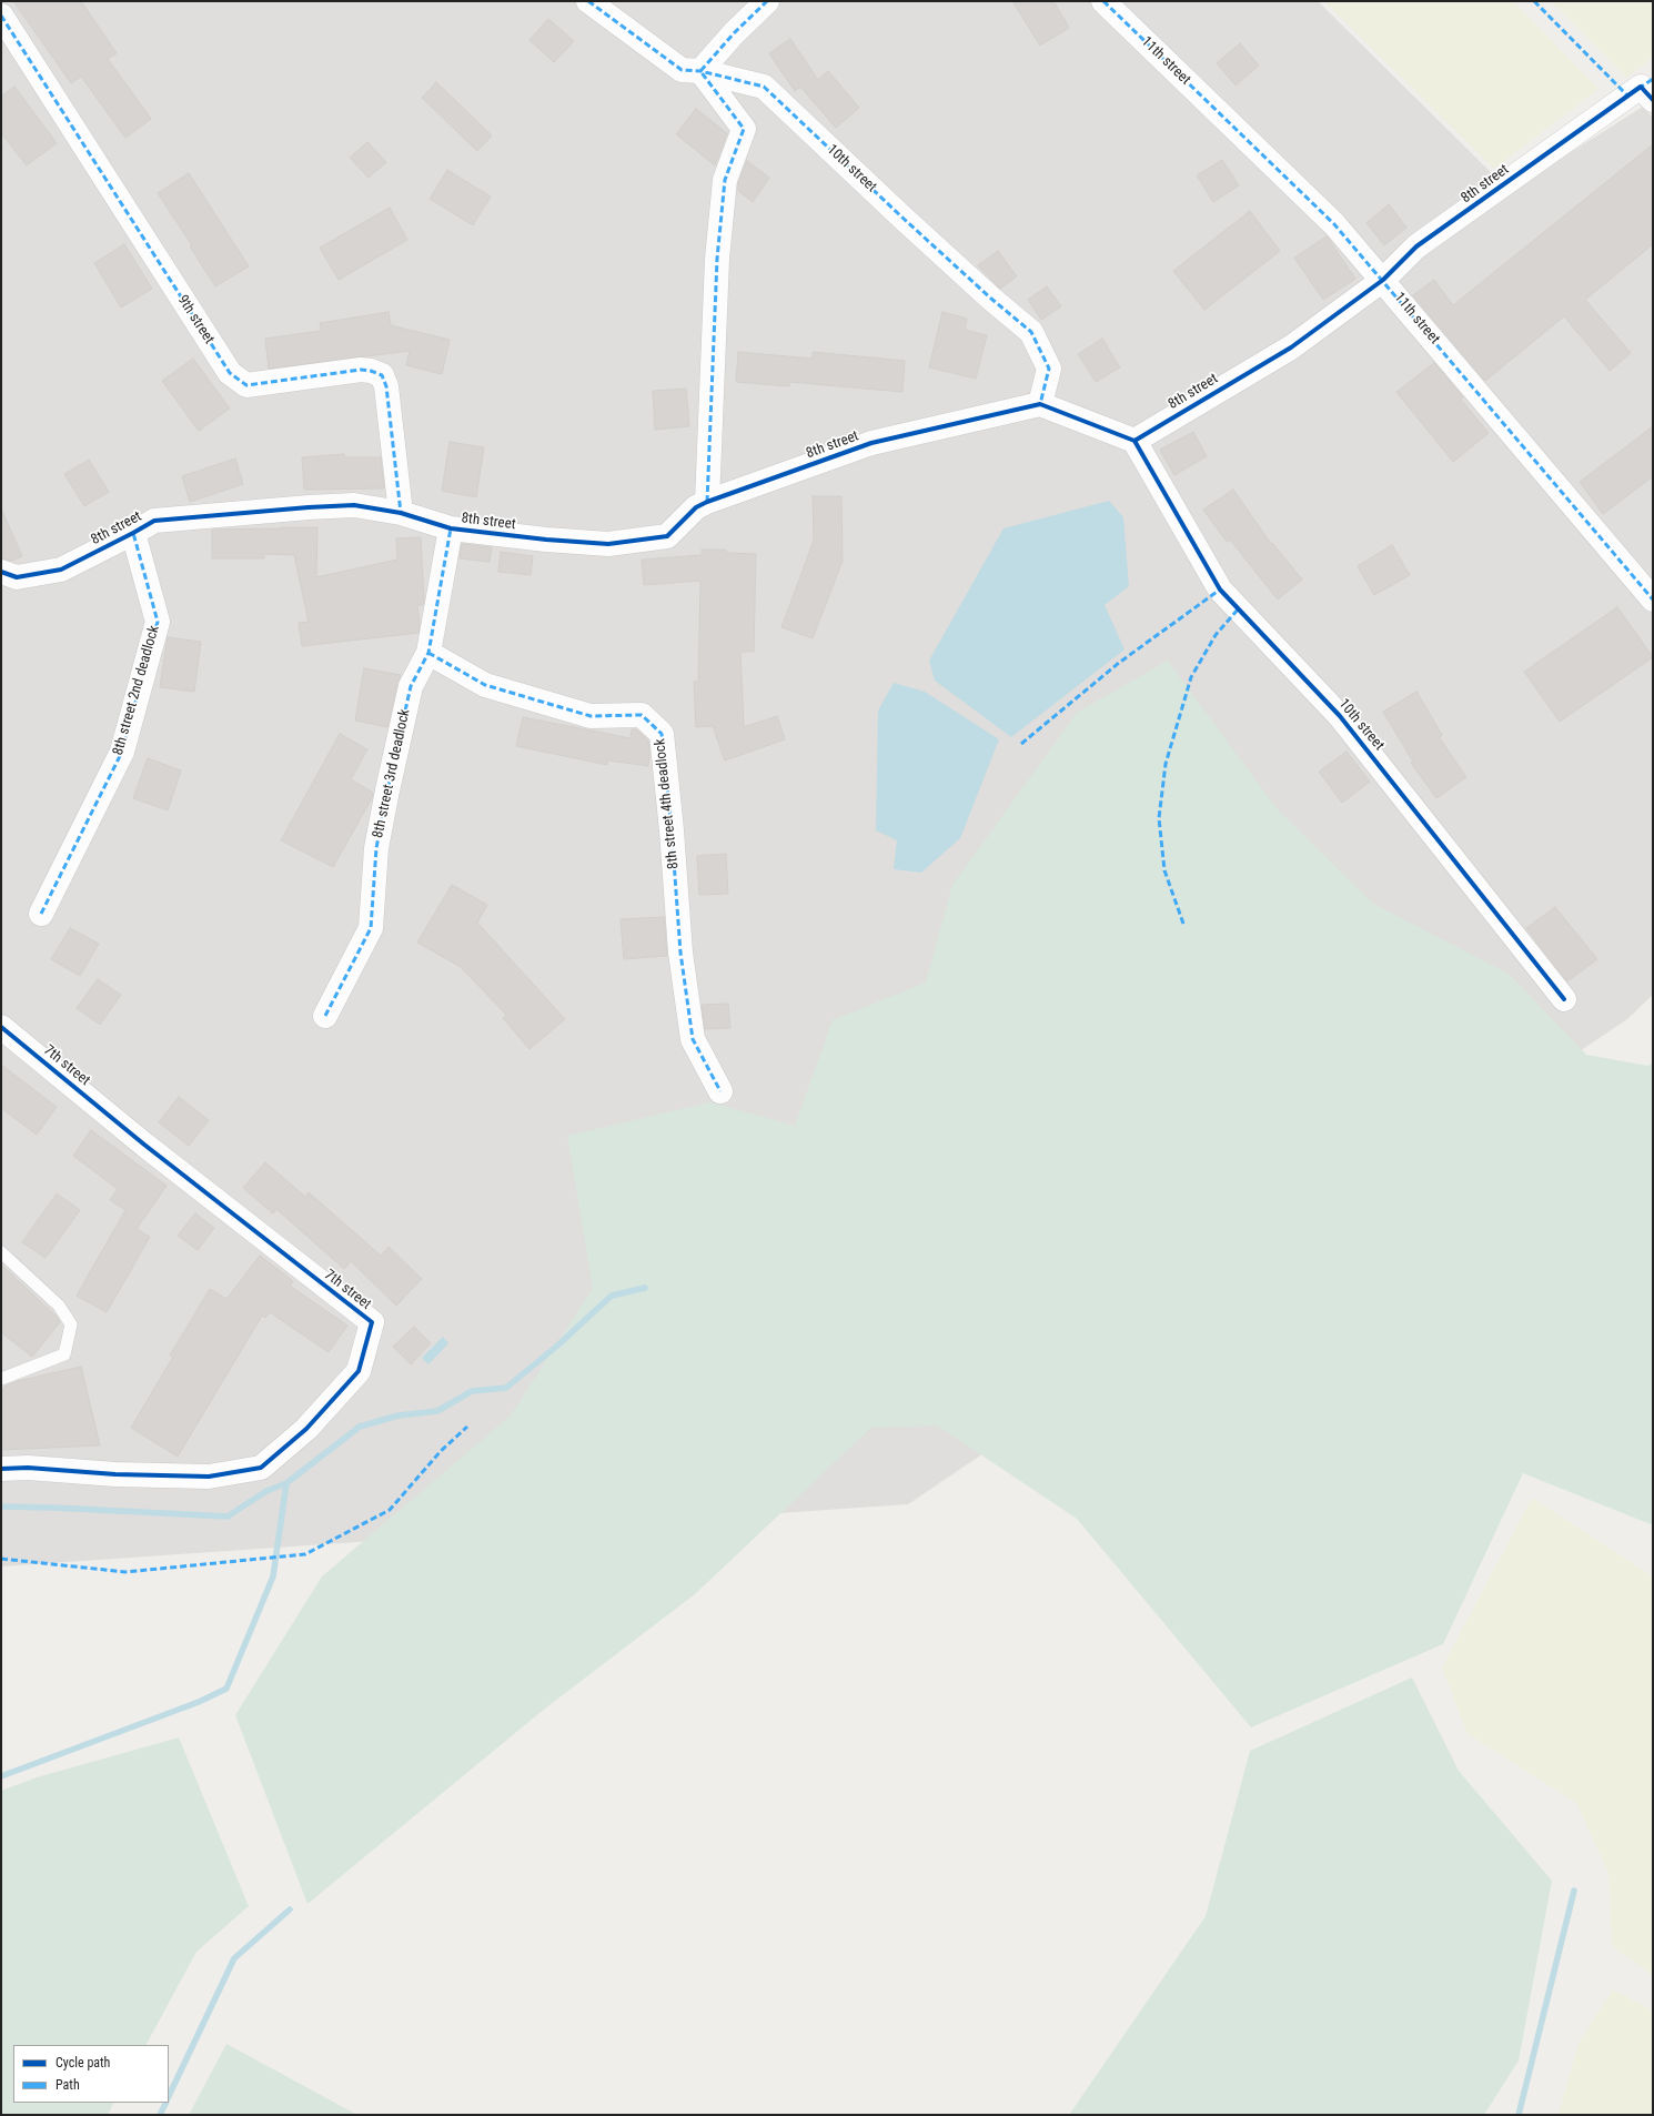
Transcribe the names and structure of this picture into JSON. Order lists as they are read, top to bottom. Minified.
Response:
{"streets":{"street":["11th street","10th street","8th street","9th street","8th street 2nd deadlock","8th street 3rd deadlock","8th street 4th deadlock","7th street"]},"crossings":[["11th street","8th street"],["10th street","8th street"],["8th street","9th street"],["8th street","8th street 2nd deadlock"],["8th street","8th street 3rd deadlock"],["8th street 3rd deadlock","8th street 4th deadlock"]],"legend":["Cycle path","Path"]}
